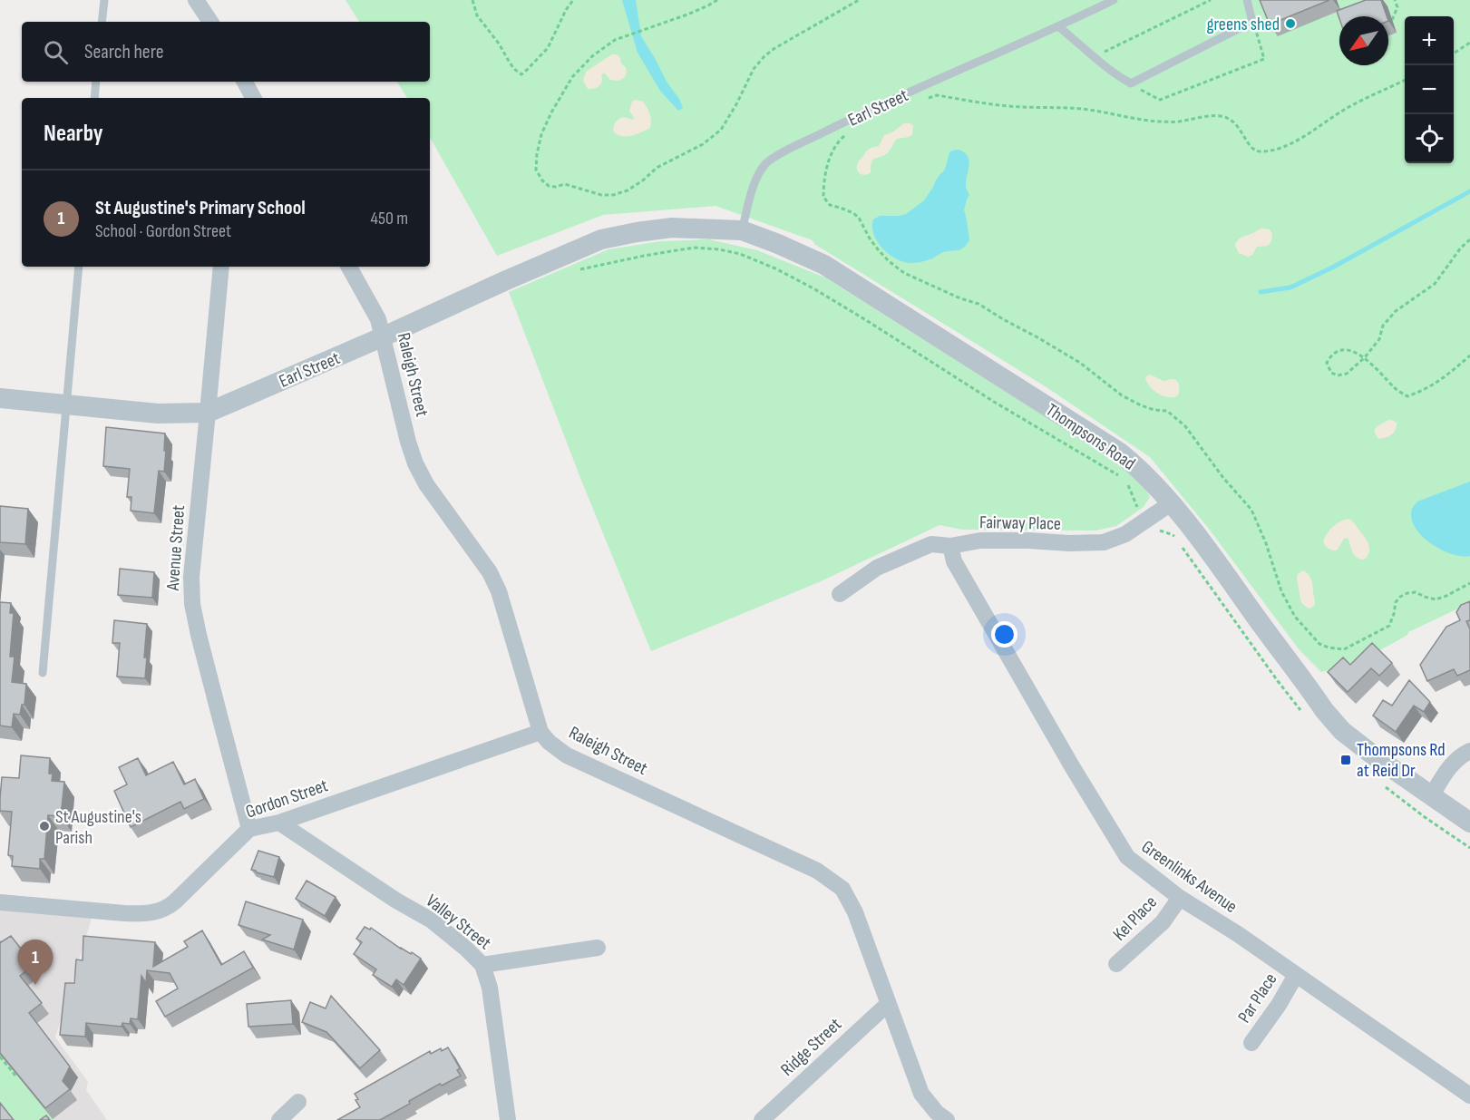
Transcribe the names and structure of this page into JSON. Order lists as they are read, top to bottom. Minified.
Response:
{"streets":{"street":["Earl Street","Raleigh Street","Thompsons Road","Fairway Place","Avenue Street","Gordon Street","Greenlinks Avenue","Kel Place","Valley Street","Par Place","Ridge Street"]},"crossings":[["Earl Street","Raleigh Street"],["Earl Street","Thompsons Road"],["Earl Street","Avenue Street"],["Raleigh Street","Gordon Street"],["Raleigh Street","Ridge Street"],["Thompsons Road","Fairway Place"],["Fairway Place","Greenlinks Avenue"],["Avenue Street","Gordon Street"],["Gordon Street","Valley Street"],["Greenlinks Avenue","Kel Place"],["Greenlinks Avenue","Par Place"]],"places":{"other":["greens shed","St Augustine's Parish"],"transit":["Thompsons Rd at Reid Dr"]},"north":"bottom left","page":{"map_buttons":["+","−"],"search":"Search here","heading":"Nearby","list":[{"mark":"1","name":"St Augustine's Primary School","note":"School · Gordon Street","value":"450 m"}],"pins":"1"}}
